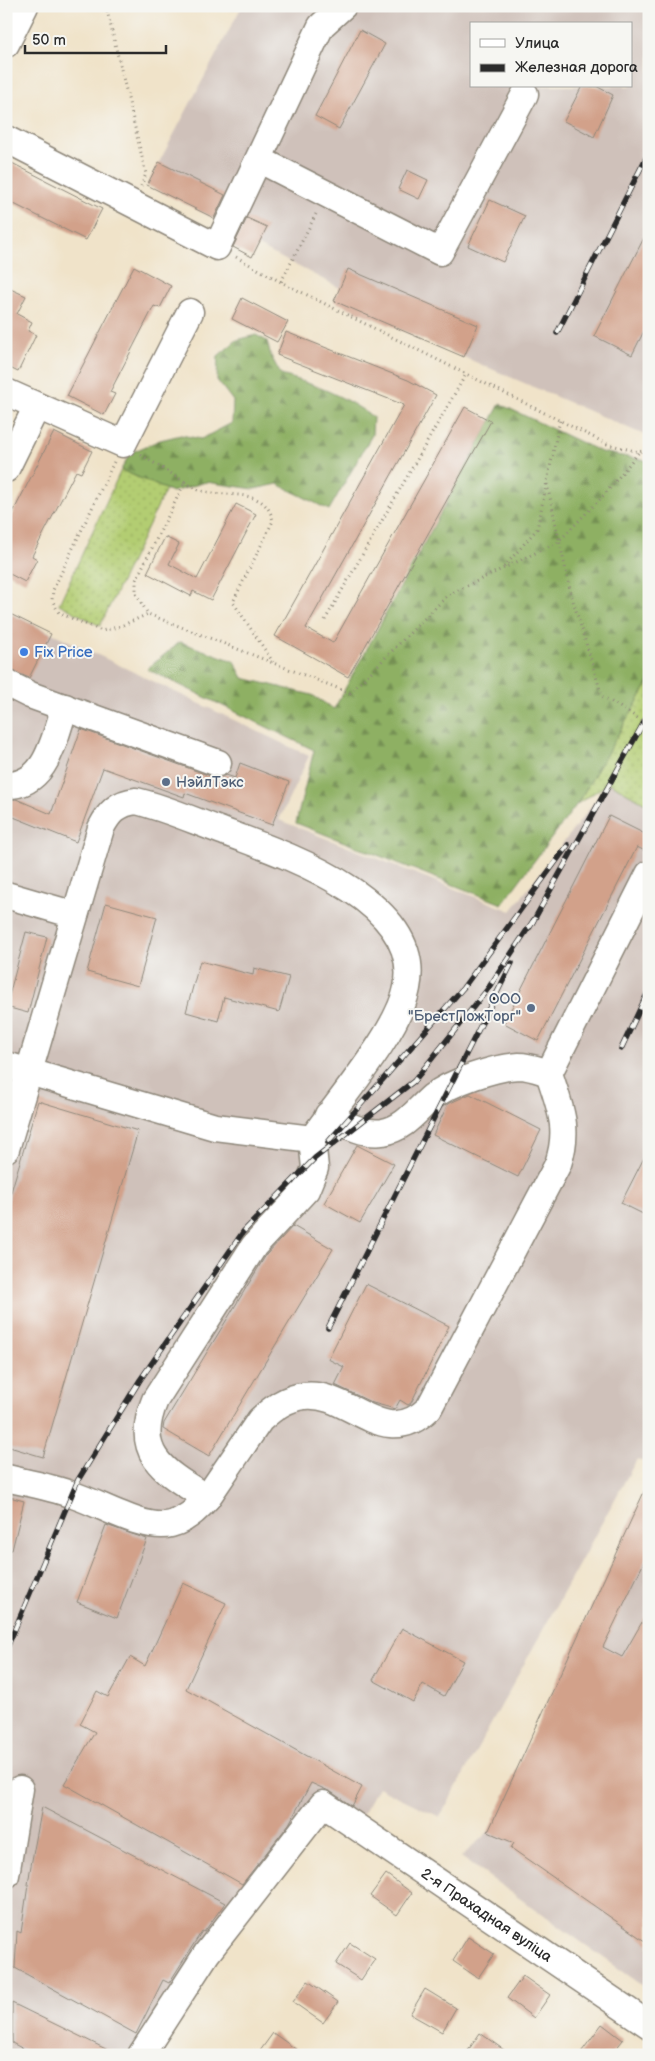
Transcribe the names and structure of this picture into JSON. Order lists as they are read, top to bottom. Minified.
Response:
{"streets":{"street":["2-я Прахадная вуліца"]},"places":["Fix Price","НэйлТэкс","ООО \"БрестПожТорг\""],"legend":["Улица","Железная дорога"],"scale_bar":"50 m"}
